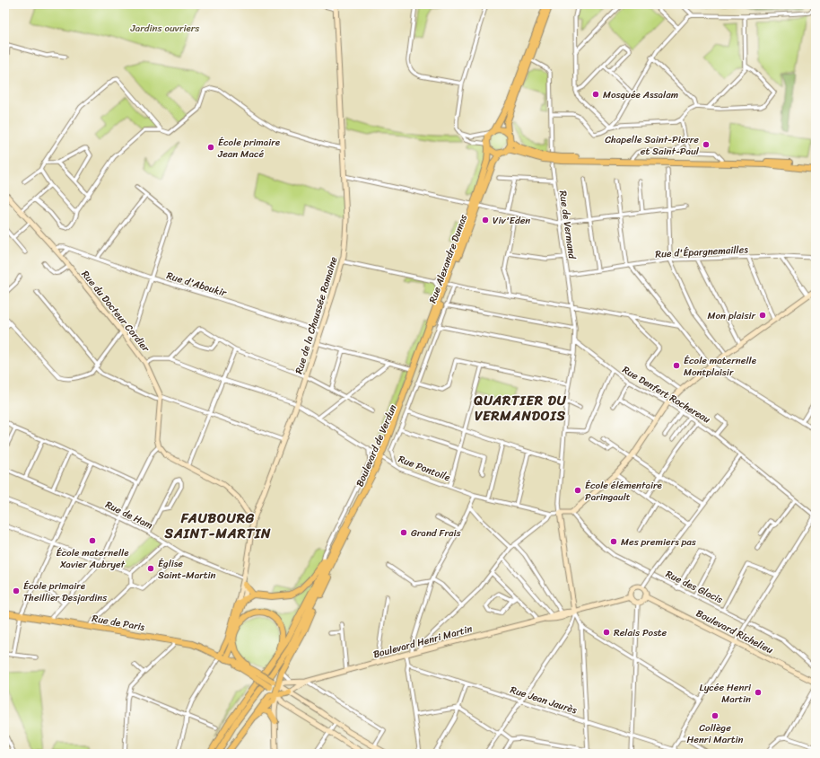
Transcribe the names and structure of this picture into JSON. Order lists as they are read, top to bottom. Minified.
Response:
{"streets":{"main road":["Rue Alexandre Dumas","Rue de la Chaussée Romaine","Boulevard de Verdun","Rue de Paris"],"street":["Rue de Vermand","Rue d'Épargnemailles","Rue d'Aboukir","Rue du Docteur Cordier","Rue Denfert Rochereau","Rue Pontoile","Rue de Ham","Rue des Glacis","Boulevard Richelieu","Boulevard Henri Martin","Rue Jean Jaurès"]},"crossings":[["Rue de Vermand","Rue d'Épargnemailles"],["Rue de Vermand","Rue Denfert Rochereau"],["Rue de Vermand","Rue Pontoile"],["Rue Alexandre Dumas","Boulevard de Verdun"],["Rue Alexandre Dumas","Rue Pontoile"],["Rue d'Aboukir","Rue du Docteur Cordier"],["Rue d'Aboukir","Rue de la Chaussée Romaine"],["Rue de la Chaussée Romaine","Rue Pontoile"],["Rue de la Chaussée Romaine","Rue de Ham"],["Rue de la Chaussée Romaine","Rue de Paris"],["Boulevard de Verdun","Rue Pontoile"],["Boulevard Richelieu","Boulevard Henri Martin"]],"districts":["QUARTIER DU VERMANDOIS","FAUBOURG SAINT-MARTIN"],"parks":["Jardins ouvriers"],"places":["Mosquée Assalam","Chapelle Saint-Pierre et Saint-Paul","École primaire Jean Macé","Viv'Eden","Mon plaisir","École maternelle Montplaisir","École élémentaire Paringault","Grand Frais","École maternelle Xavier Aubryet","Mes premiers pas","Église Saint-Martin","École primaire Theillier Desjardins","Relais Poste","Lycée Henri Martin","Collège Henri Martin"]}
